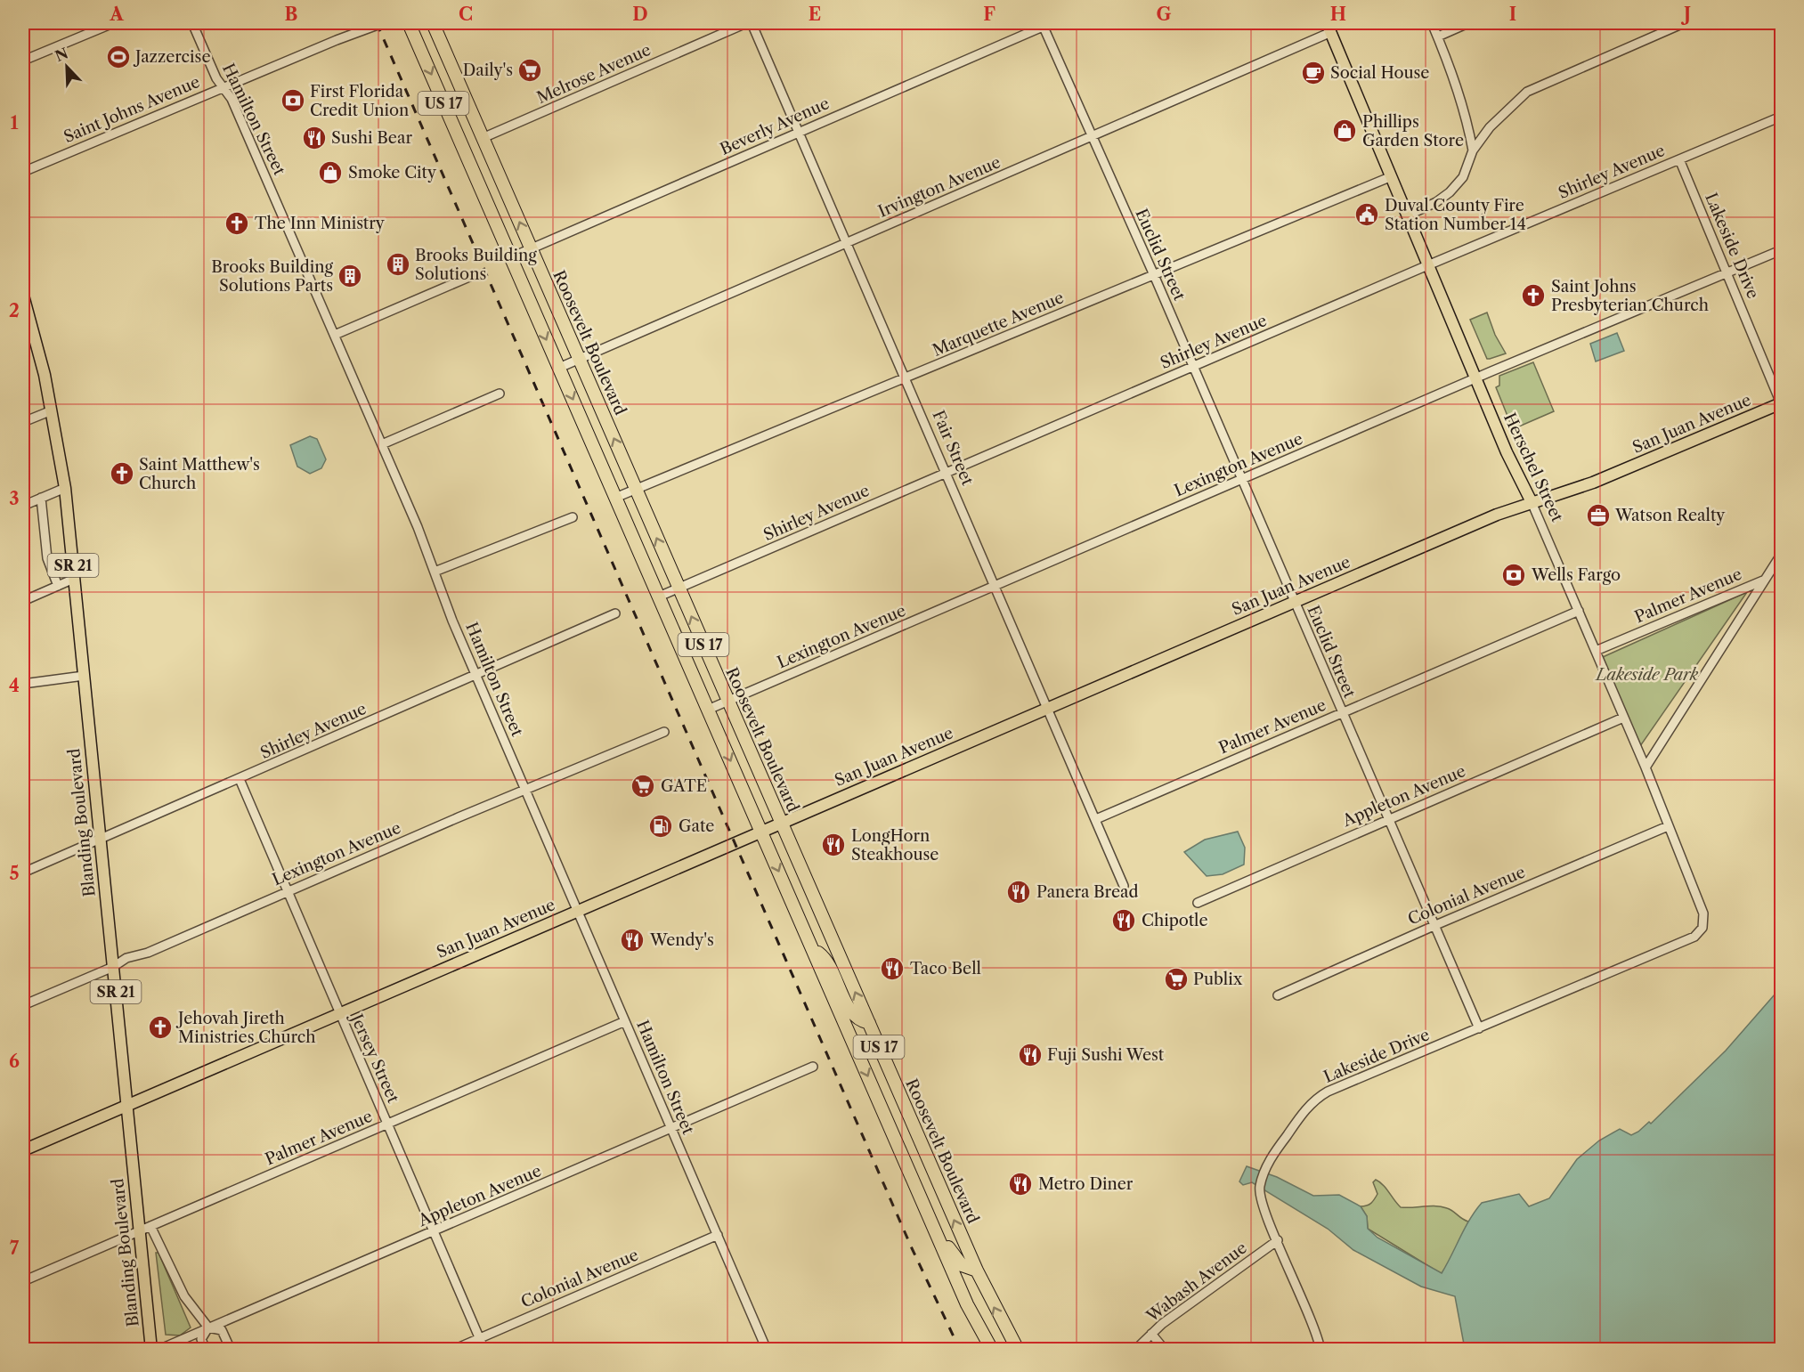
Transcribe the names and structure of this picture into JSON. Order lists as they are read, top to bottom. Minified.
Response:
{"streets":{"highway":["US 17","Roosevelt Boulevard"],"main road":["San Juan Avenue","Herschel Street","SR 21","Blanding Boulevard"],"street":["Melrose Avenue","Saint Johns Avenue","Hamilton Street","Beverly Avenue","Shirley Avenue","Irvington Avenue","Lakeside Drive","Euclid Street","Marquette Avenue","Fair Street","Lexington Avenue","Palmer Avenue","Appleton Avenue","Colonial Avenue","Jersey Street","Wabash Avenue"]},"crossings":[["Melrose Avenue","Roosevelt Boulevard"],["US 17","Saint Johns Avenue"],["US 17","Beverly Avenue"],["US 17","Shirley Avenue"],["US 17","Irvington Avenue"],["US 17","Marquette Avenue"],["US 17","San Juan Avenue"],["US 17","Lexington Avenue"],["Saint Johns Avenue","Hamilton Street"],["Saint Johns Avenue","Roosevelt Boulevard"],["Hamilton Street","Shirley Avenue"],["Hamilton Street","San Juan Avenue"],["Hamilton Street","Lexington Avenue"],["Hamilton Street","Palmer Avenue"],["Hamilton Street","Appleton Avenue"],["Hamilton Street","Colonial Avenue"],["Beverly Avenue","Euclid Street"],["Beverly Avenue","Roosevelt Boulevard"],["Beverly Avenue","Fair Street"],["Shirley Avenue","Lakeside Drive"],["Shirley Avenue","Euclid Street"],["Shirley Avenue","Roosevelt Boulevard"],["Shirley Avenue","Fair Street"],["Shirley Avenue","Herschel Street"],["Shirley Avenue","Blanding Boulevard"],["Shirley Avenue","Jersey Street"],["Irvington Avenue","Euclid Street"],["Irvington Avenue","Roosevelt Boulevard"],["Irvington Avenue","Fair Street"],["Irvington Avenue","Herschel Street"],["Lakeside Drive","Euclid Street"],["Lakeside Drive","San Juan Avenue"],["Lakeside Drive","Lexington Avenue"],["Lakeside Drive","Herschel Street"],["Lakeside Drive","Wabash Avenue"],["Euclid Street","Marquette Avenue"],["Euclid Street","San Juan Avenue"],["Euclid Street","Lexington Avenue"],["Euclid Street","Palmer Avenue"],["Euclid Street","Appleton Avenue"],["Euclid Street","Colonial Avenue"],["Marquette Avenue","Roosevelt Boulevard"],["Marquette Avenue","Fair Street"],["Marquette Avenue","Herschel Street"],["Roosevelt Boulevard","San Juan Avenue"],["Roosevelt Boulevard","Lexington Avenue"],["San Juan Avenue","Fair Street"],["San Juan Avenue","Herschel Street"],["San Juan Avenue","Blanding Boulevard"],["San Juan Avenue","Jersey Street"],["Fair Street","Lexington Avenue"],["Fair Street","Palmer Avenue"],["Lexington Avenue","Herschel Street"],["Lexington Avenue","Blanding Boulevard"],["Lexington Avenue","Jersey Street"],["Herschel Street","Palmer Avenue"],["Herschel Street","Appleton Avenue"],["Herschel Street","Colonial Avenue"],["Palmer Avenue","Blanding Boulevard"],["Palmer Avenue","Jersey Street"],["Appleton Avenue","Jersey Street"],["Colonial Avenue","Jersey Street"]],"parks":["Lakeside Park"],"places":{"sports":["Jazzercise"],"supermarket":["Daily's","GATE","Publix"],"cafe":["Social House"],"bank":["First Florida Credit Union","Wells Fargo"],"shop":["Phillips Garden Store","Smoke City"],"restaurant":["Sushi Bear","LongHorn Steakhouse","Panera Bread","Chipotle","Wendy's","Taco Bell","Fuji Sushi West","Metro Diner"],"public building":["Duval County Fire Station Number 14"],"church":["The Inn Ministry","Saint Johns Presbyterian Church","Saint Matthew's Church","Jehovah Jireth Ministries Church"],"building":["Brooks Building Solutions","Brooks Building Solutions Parts"],"office":["Watson Realty"],"fuel station":["Gate"]},"north":"top left","grid":{"columns":["A","B","C","D","E","F","G","H","I","J"],"rows":["1","2","3","4","5","6","7"]}}
